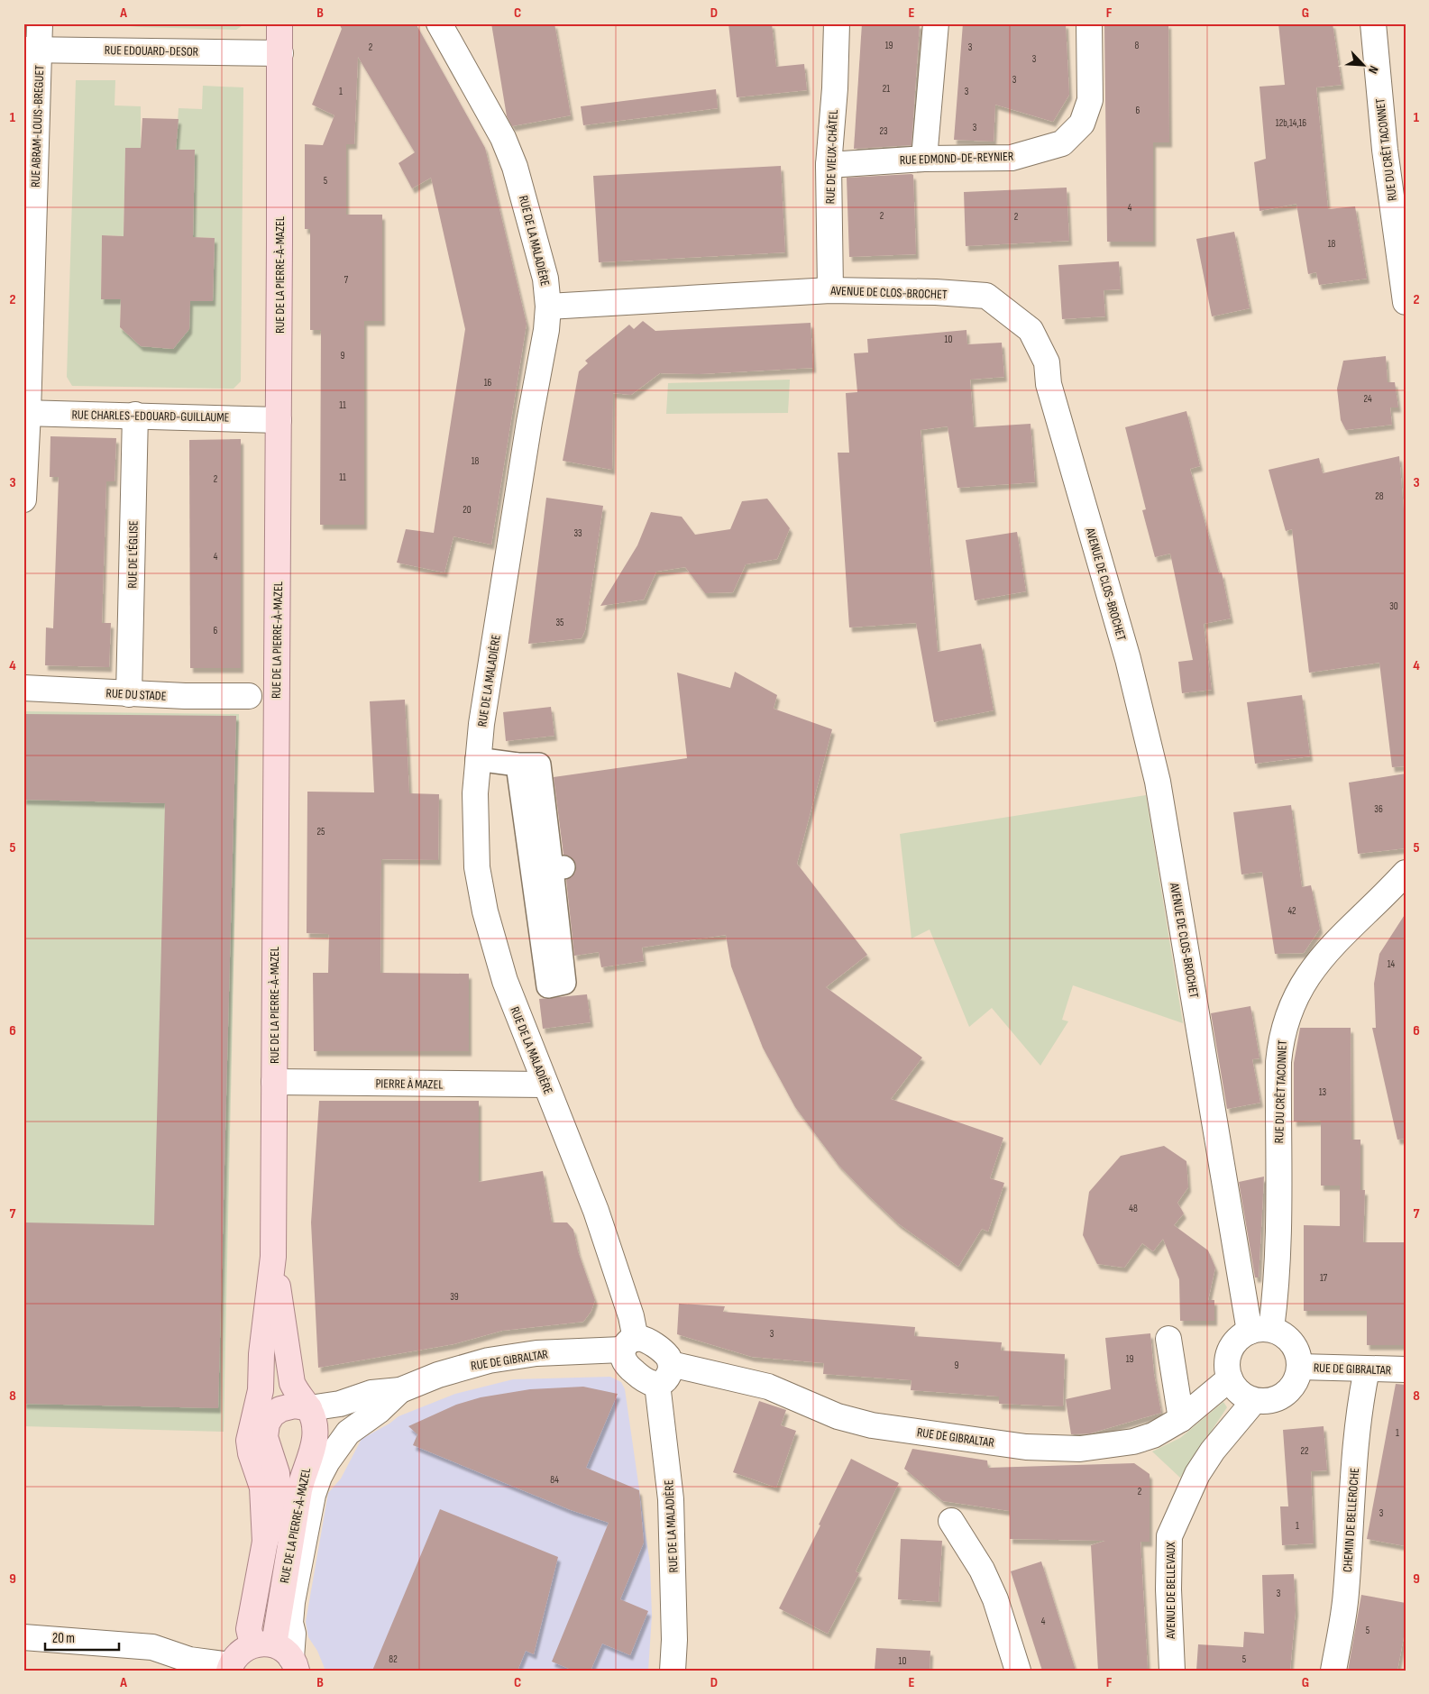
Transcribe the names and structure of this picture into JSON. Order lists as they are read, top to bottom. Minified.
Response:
{"streets":{"main road":["RUE DE LA PIERRE-À-MAZEL"],"street":["RUE EDOUARD-DESOR","RUE ABRAM-LOUIS-BREGUET","RUE DU CRÊT TACONNET","RUE DE VIEUX-CHÂTEL","RUE EDMOND-DE-REYNIER","RUE DE LA MALADIÈRE","AVENUE DE CLOS-BROCHET","RUE CHARLES-EDOUARD-GUILLAUME","RUE DE L'ÉGLISE","RUE DU STADE","PIERRE À MAZEL","RUE DE GIBRALTAR","CHEMIN DE BELLEROCHE","AVENUE DE BELLEVAUX"]},"crossings":[["RUE EDOUARD-DESOR","RUE ABRAM-LOUIS-BREGUET"],["RUE EDOUARD-DESOR","RUE DE LA PIERRE-À-MAZEL"],["RUE ABRAM-LOUIS-BREGUET","RUE CHARLES-EDOUARD-GUILLAUME"],["RUE DU CRÊT TACONNET","AVENUE DE CLOS-BROCHET"],["RUE DU CRÊT TACONNET","RUE DE GIBRALTAR"],["RUE DU CRÊT TACONNET","AVENUE DE BELLEVAUX"],["RUE DE VIEUX-CHÂTEL","RUE EDMOND-DE-REYNIER"],["RUE DE VIEUX-CHÂTEL","AVENUE DE CLOS-BROCHET"],["RUE DE LA MALADIÈRE","AVENUE DE CLOS-BROCHET"],["RUE DE LA MALADIÈRE","PIERRE À MAZEL"],["RUE DE LA MALADIÈRE","RUE DE GIBRALTAR"],["RUE DE LA PIERRE-À-MAZEL","RUE CHARLES-EDOUARD-GUILLAUME"],["RUE DE LA PIERRE-À-MAZEL","PIERRE À MAZEL"],["RUE DE LA PIERRE-À-MAZEL","RUE DE GIBRALTAR"],["AVENUE DE CLOS-BROCHET","RUE DE GIBRALTAR"],["AVENUE DE CLOS-BROCHET","AVENUE DE BELLEVAUX"],["RUE CHARLES-EDOUARD-GUILLAUME","RUE DE L'ÉGLISE"],["RUE DE L'ÉGLISE","RUE DU STADE"],["RUE DE GIBRALTAR","CHEMIN DE BELLEROCHE"],["RUE DE GIBRALTAR","AVENUE DE BELLEVAUX"]],"house_numbers":["19","8","2","3","3","3","21","1","3","6","12b,14,16","3","23","5","4","2","2","18","7","10","9","16","24","11","18","11","2","28","20","33","4","30","35","6","36","25","42","14","13","48","17","39","3","19","9","1","22","84","2","3","1","3","4","5","82","5","10"],"scale_bar":"20 m","north":"bottom right","grid":{"columns":["A","B","C","D","E","F","G"],"rows":["1","2","3","4","5","6","7","8","9"]}}
